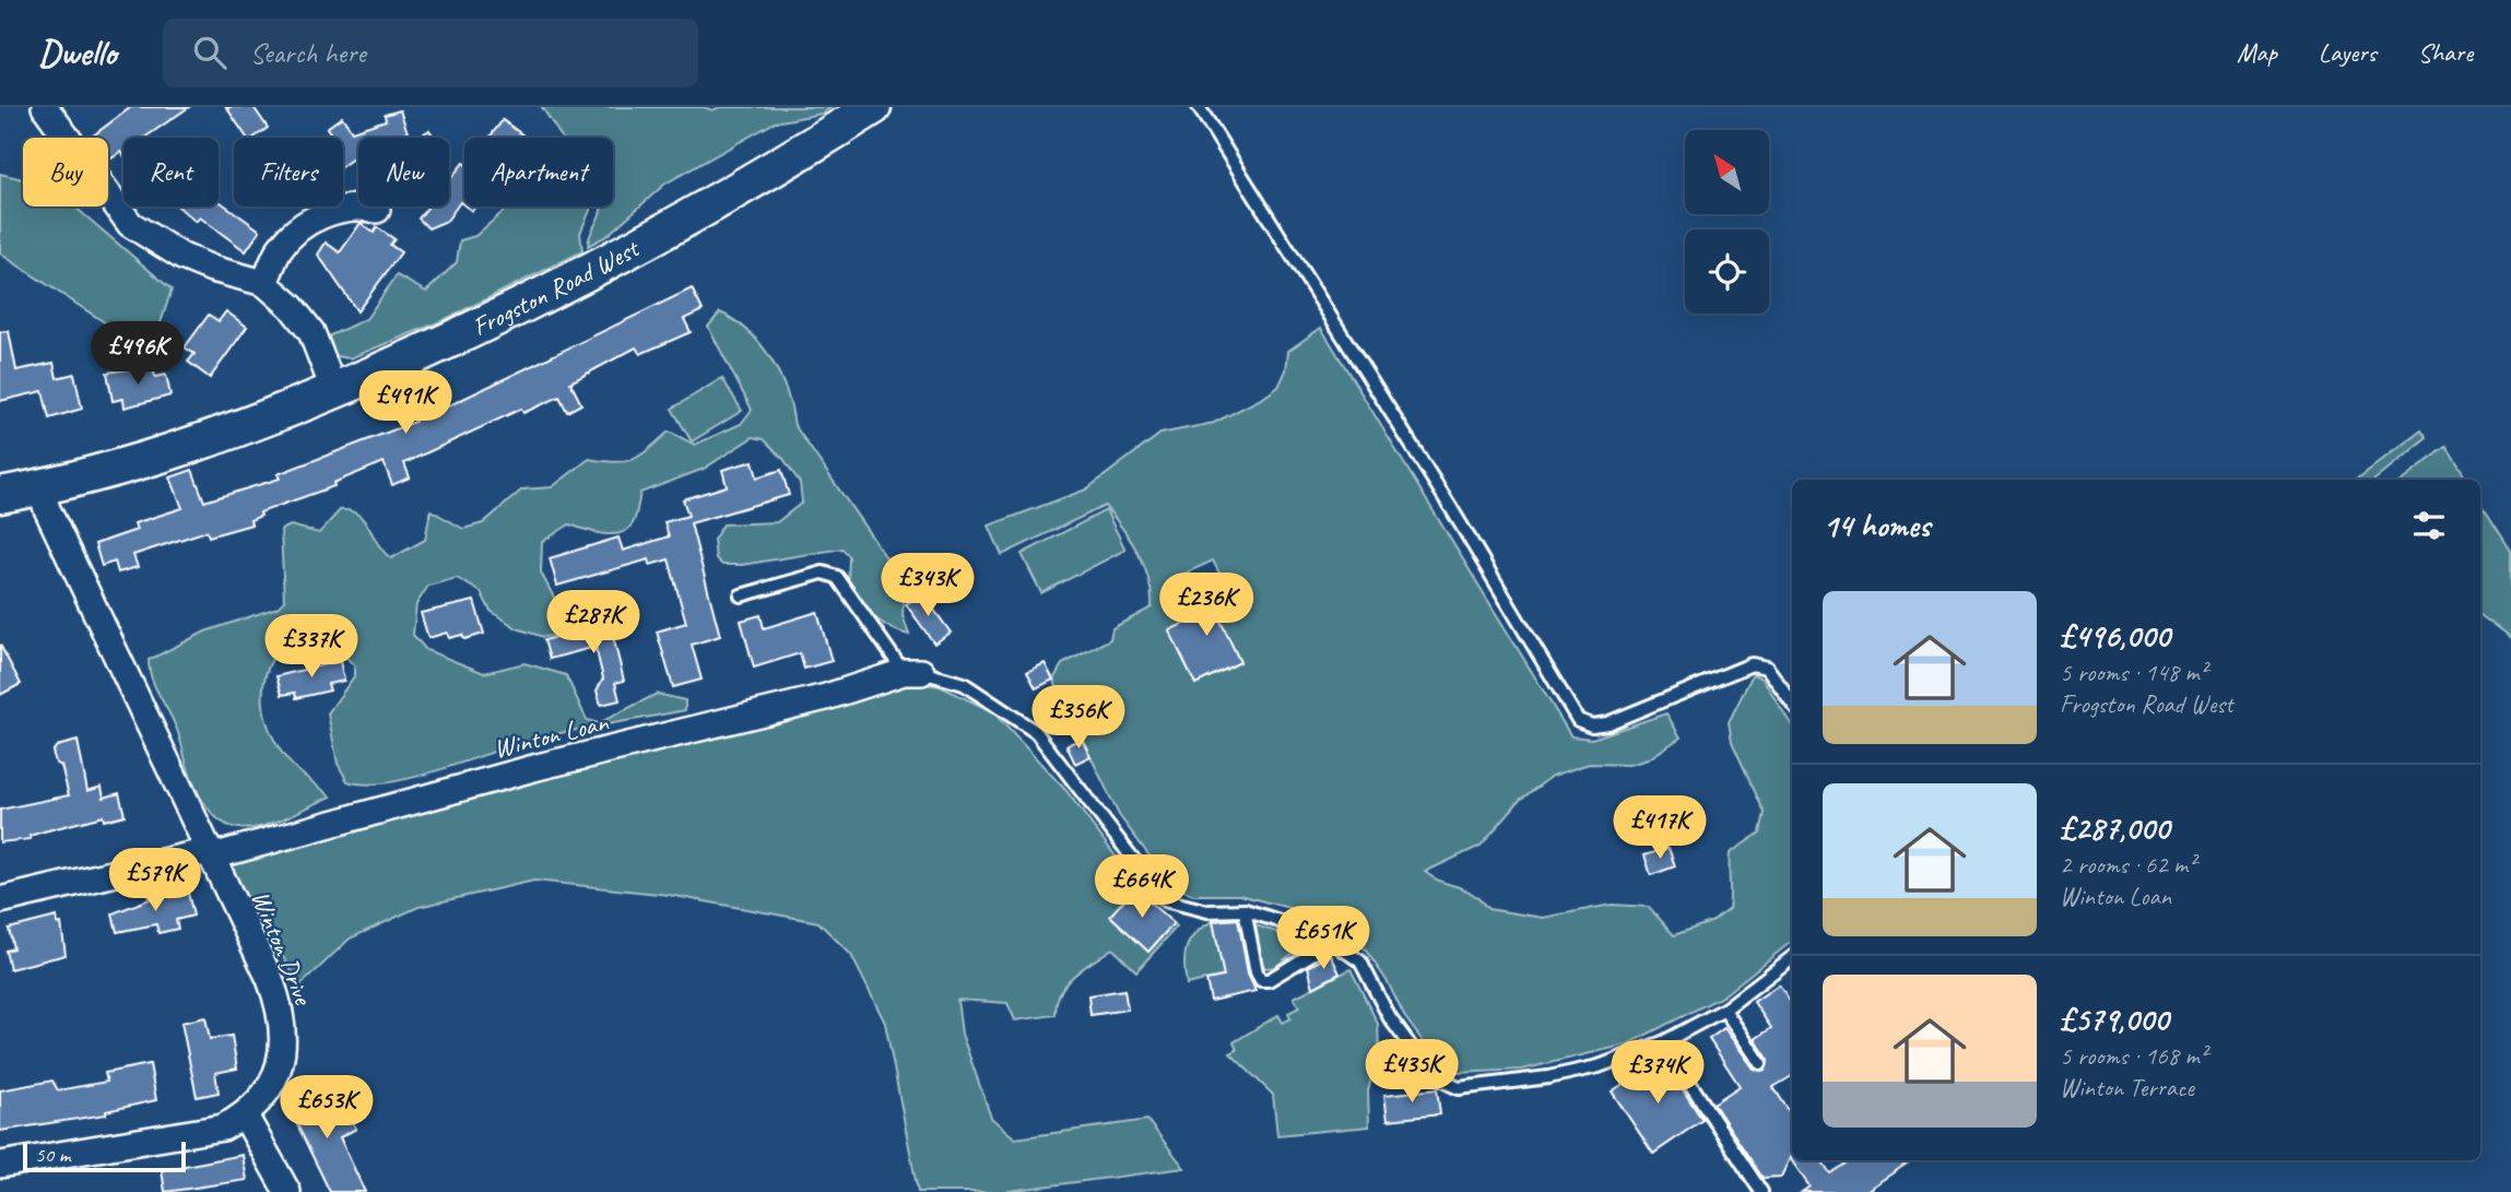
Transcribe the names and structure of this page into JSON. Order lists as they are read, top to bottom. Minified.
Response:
{"streets":{"main road":["Frogston Road West"],"street":["Winton Loan","Winton Drive"]},"crossings":[["Frogston Road West","Winton Drive"],["Winton Loan","Winton Drive"]],"scale_bar":"50 m","north":"top left","page":{"header":"Dwello","search":"Search here","nav":["Map","Layers","Share"],"chip":["Buy","Rent","Filters","New","Apartment"],"price":["£496K","£491K","£343K","£236K","£287K","£337K","£356K","£417K","£579K","£664K","£651K","£435K","£374K","£653K"],"heading":"14 homes","list":[{"name":"£496,000","note":"5 rooms · 148 m² · Frogston Road West"},{"name":"£287,000","note":"2 rooms · 62 m² · Winton Loan"},{"name":"£579,000","note":"5 rooms · 168 m² · Winton Terrace"}],"scale":"50 m"}}
